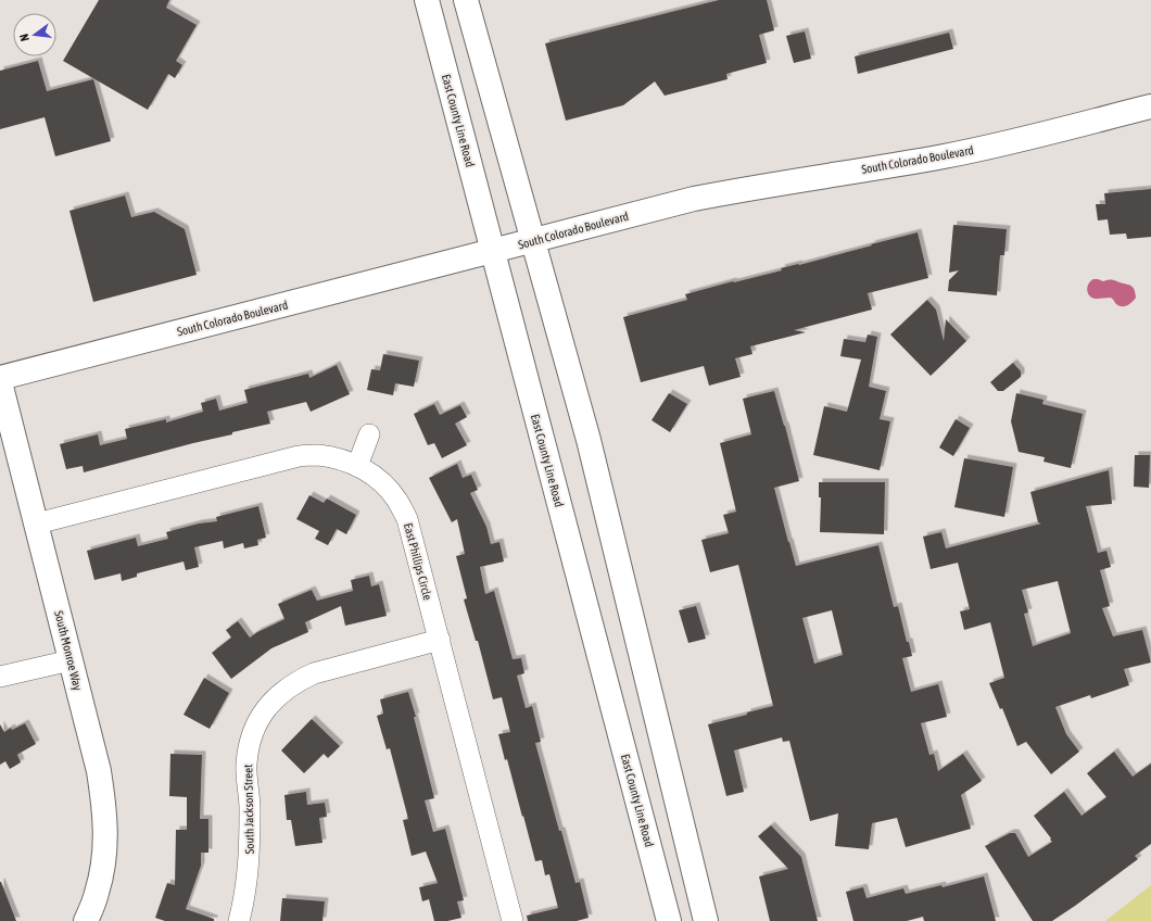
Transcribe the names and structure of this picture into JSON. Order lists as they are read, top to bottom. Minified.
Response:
{"streets":{"main road":["East County Line Road","South Colorado Boulevard","South Monroe Way"],"street":["East Phillips Circle","South Jackson Street"]},"crossings":[["East County Line Road","South Colorado Boulevard"],["East Phillips Circle","South Monroe Way"],["East Phillips Circle","South Jackson Street"]],"north":"left"}
